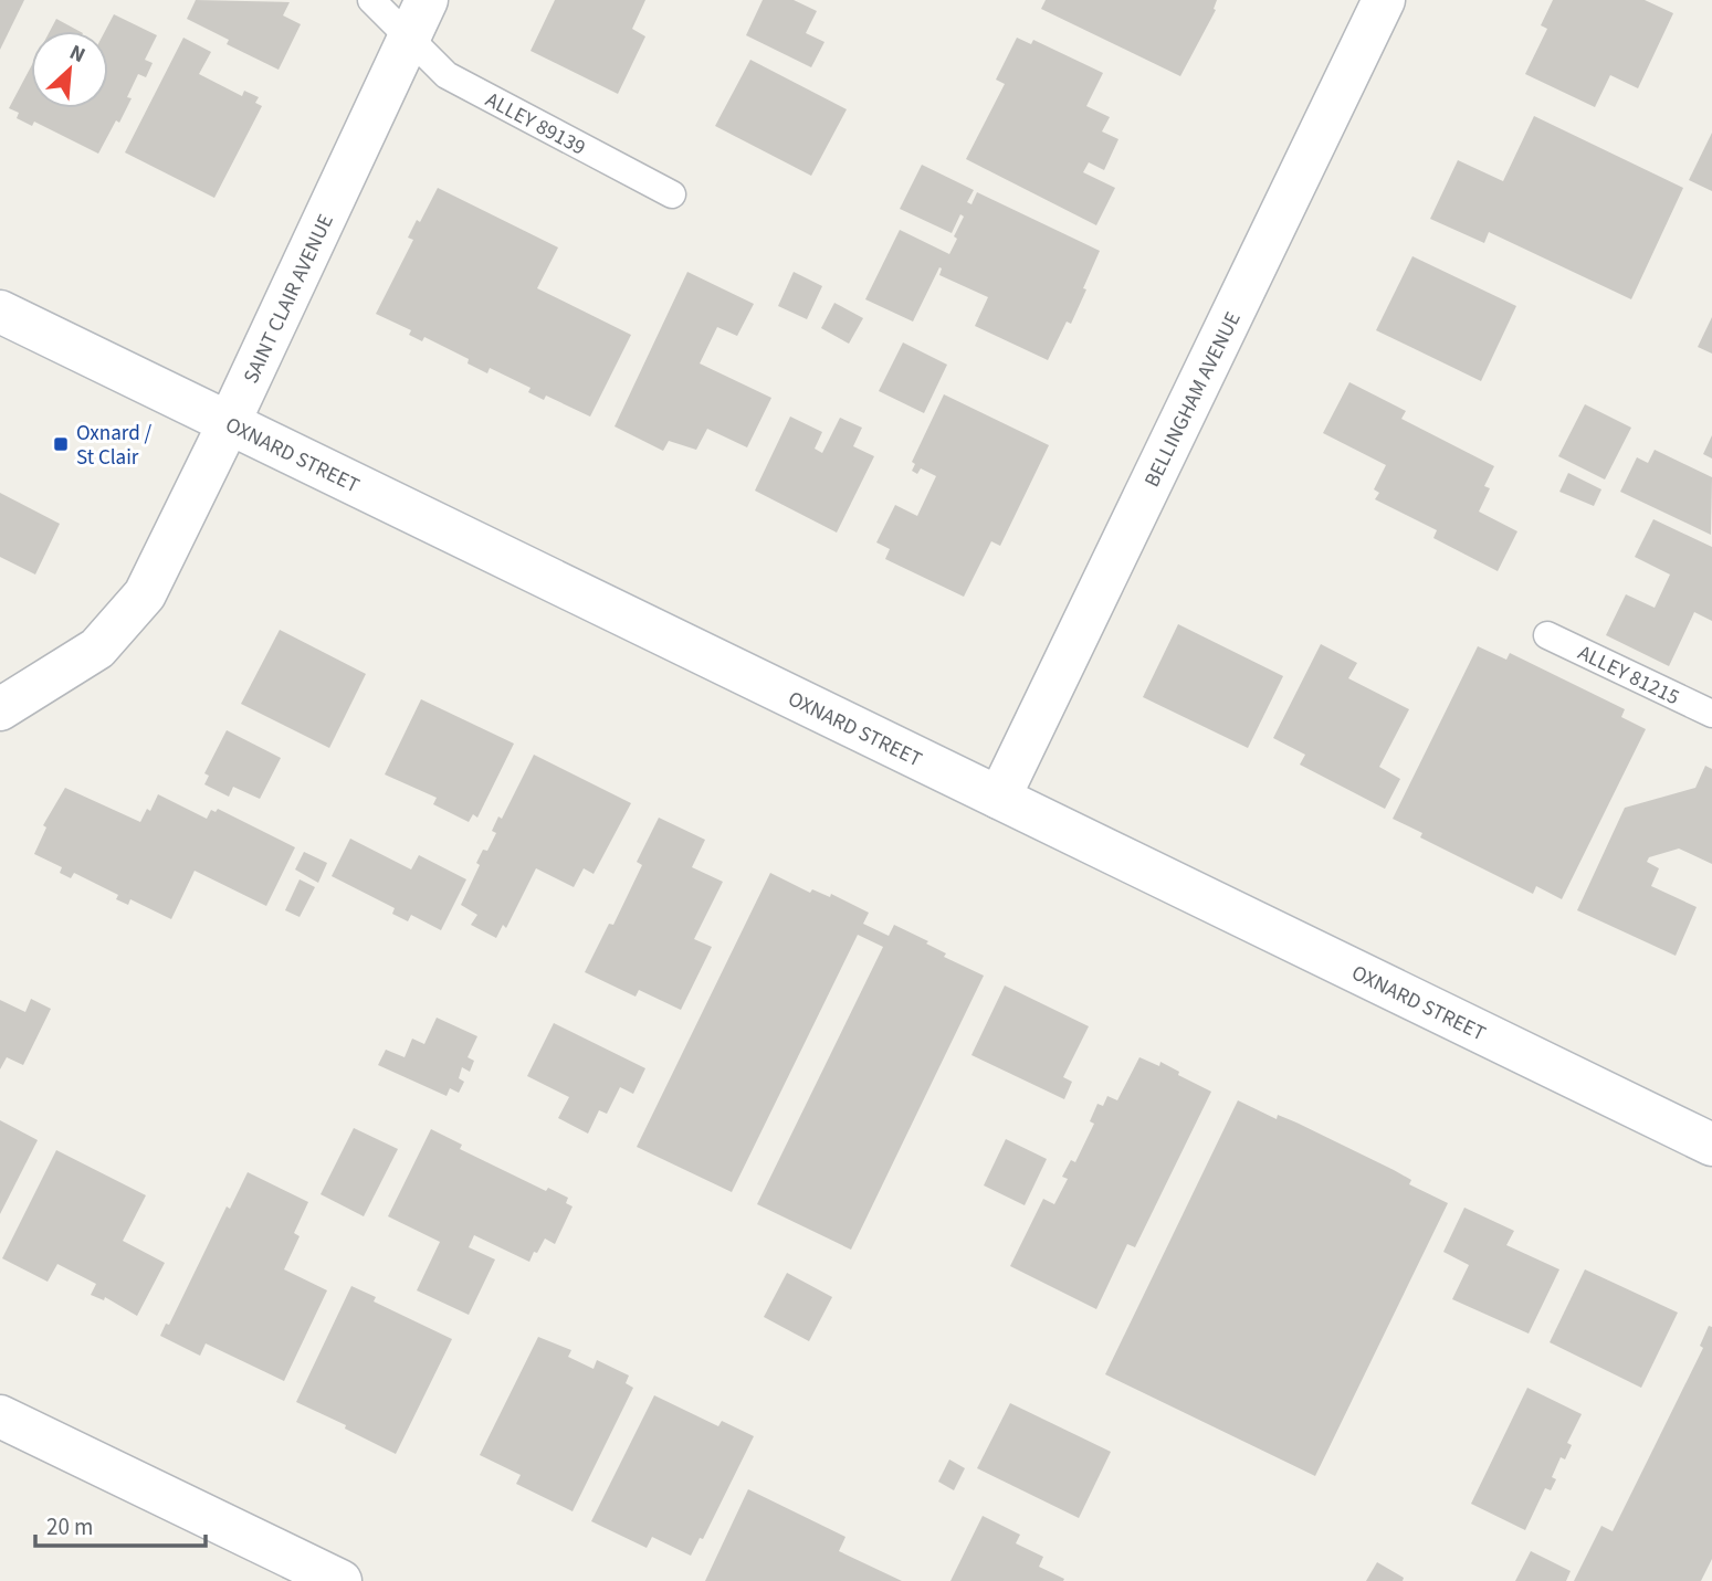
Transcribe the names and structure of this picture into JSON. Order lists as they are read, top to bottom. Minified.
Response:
{"streets":{"street":["SAINT CLAIR AVENUE","BELLINGHAM AVENUE","OXNARD STREET"],"lane":["ALLEY 89139","ALLEY 81215"]},"crossings":[["ALLEY 89139","SAINT CLAIR AVENUE"],["SAINT CLAIR AVENUE","OXNARD STREET"],["BELLINGHAM AVENUE","OXNARD STREET"]],"places":{"transit":["Oxnard / St Clair"]},"scale_bar":"20 m","north":"top right"}
